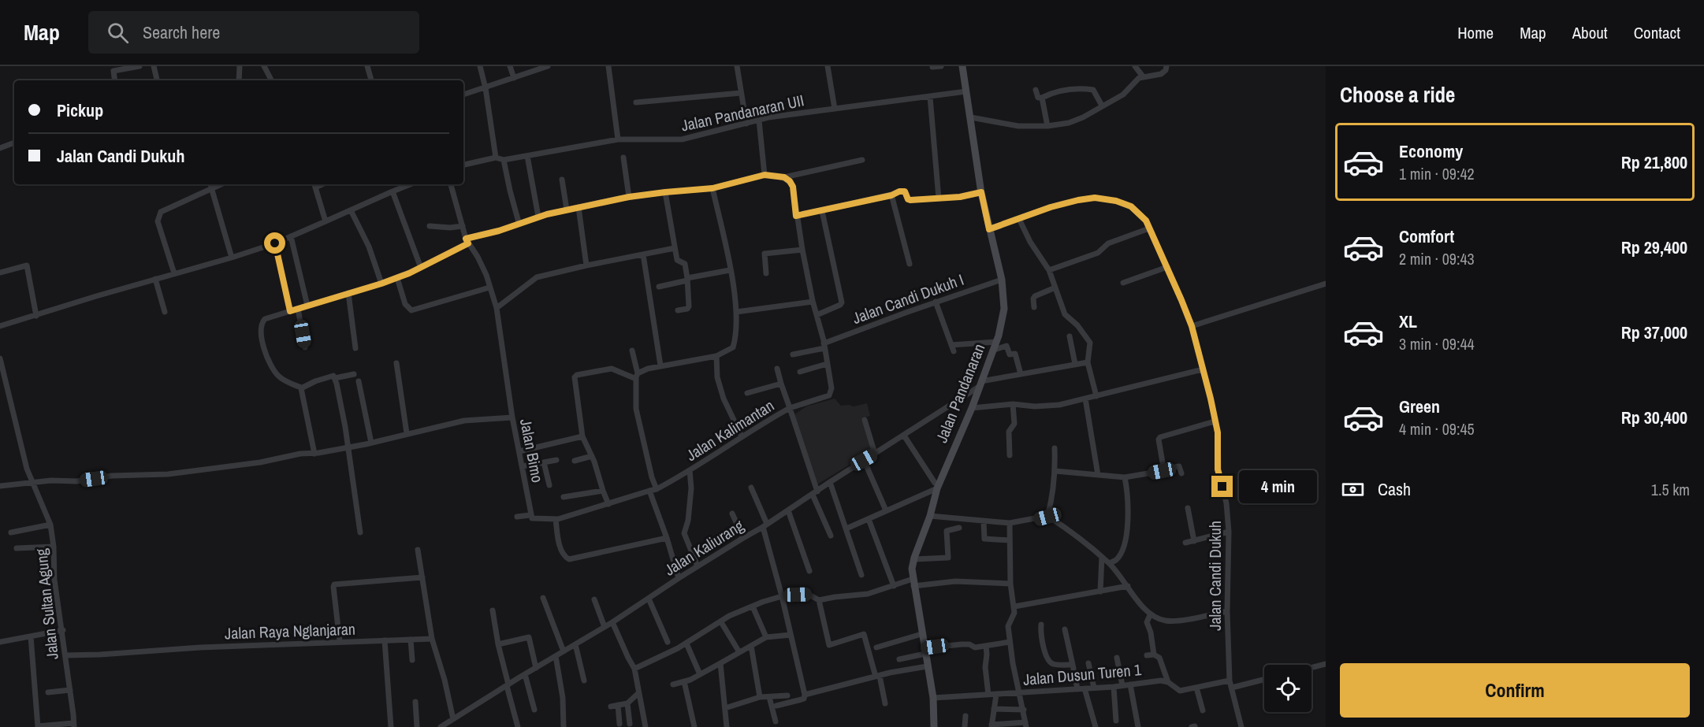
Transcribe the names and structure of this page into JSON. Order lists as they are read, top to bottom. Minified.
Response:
{"streets":{"main road":["Jalan Pandanaran"],"street":["Jalan Pandanaran UII","Jalan Candi Dukuh I","Jalan Kalimantan","Jalan Bimo","Jalan Kaliurang","Jalan Candi Dukuh","Jalan Sultan Agung","Jalan Raya Nglanjaran","Jalan Dusun Turen 1"]},"crossings":[["Jalan Pandanaran UII","Jalan Pandanaran"],["Jalan Candi Dukuh I","Jalan Pandanaran"],["Jalan Pandanaran","Jalan Kaliurang"],["Jalan Pandanaran","Jalan Candi Dukuh"],["Jalan Pandanaran","Jalan Dusun Turen 1"],["Jalan Kalimantan","Jalan Kaliurang"],["Jalan Candi Dukuh","Jalan Dusun Turen 1"],["Jalan Sultan Agung","Jalan Raya Nglanjaran"]],"page":{"header":"Map","search":"Search here","nav":["Home","Map","About","Contact"],"heading":"Choose a ride","banner":["Pickup","Jalan Candi Dukuh"],"list":[{"name":"Economy","note":"1 min · 09:42","value":"Rp 21,800"},{"name":"Comfort","note":"2 min · 09:43","value":"Rp 29,400"},{"name":"XL","note":"3 min · 09:44","value":"Rp 37,000"},{"name":"Green","note":"4 min · 09:45","value":"Rp 30,400"}],"pay":["Cash","1.5 km"],"bubble":"4 min","buttons":"Confirm"}}
